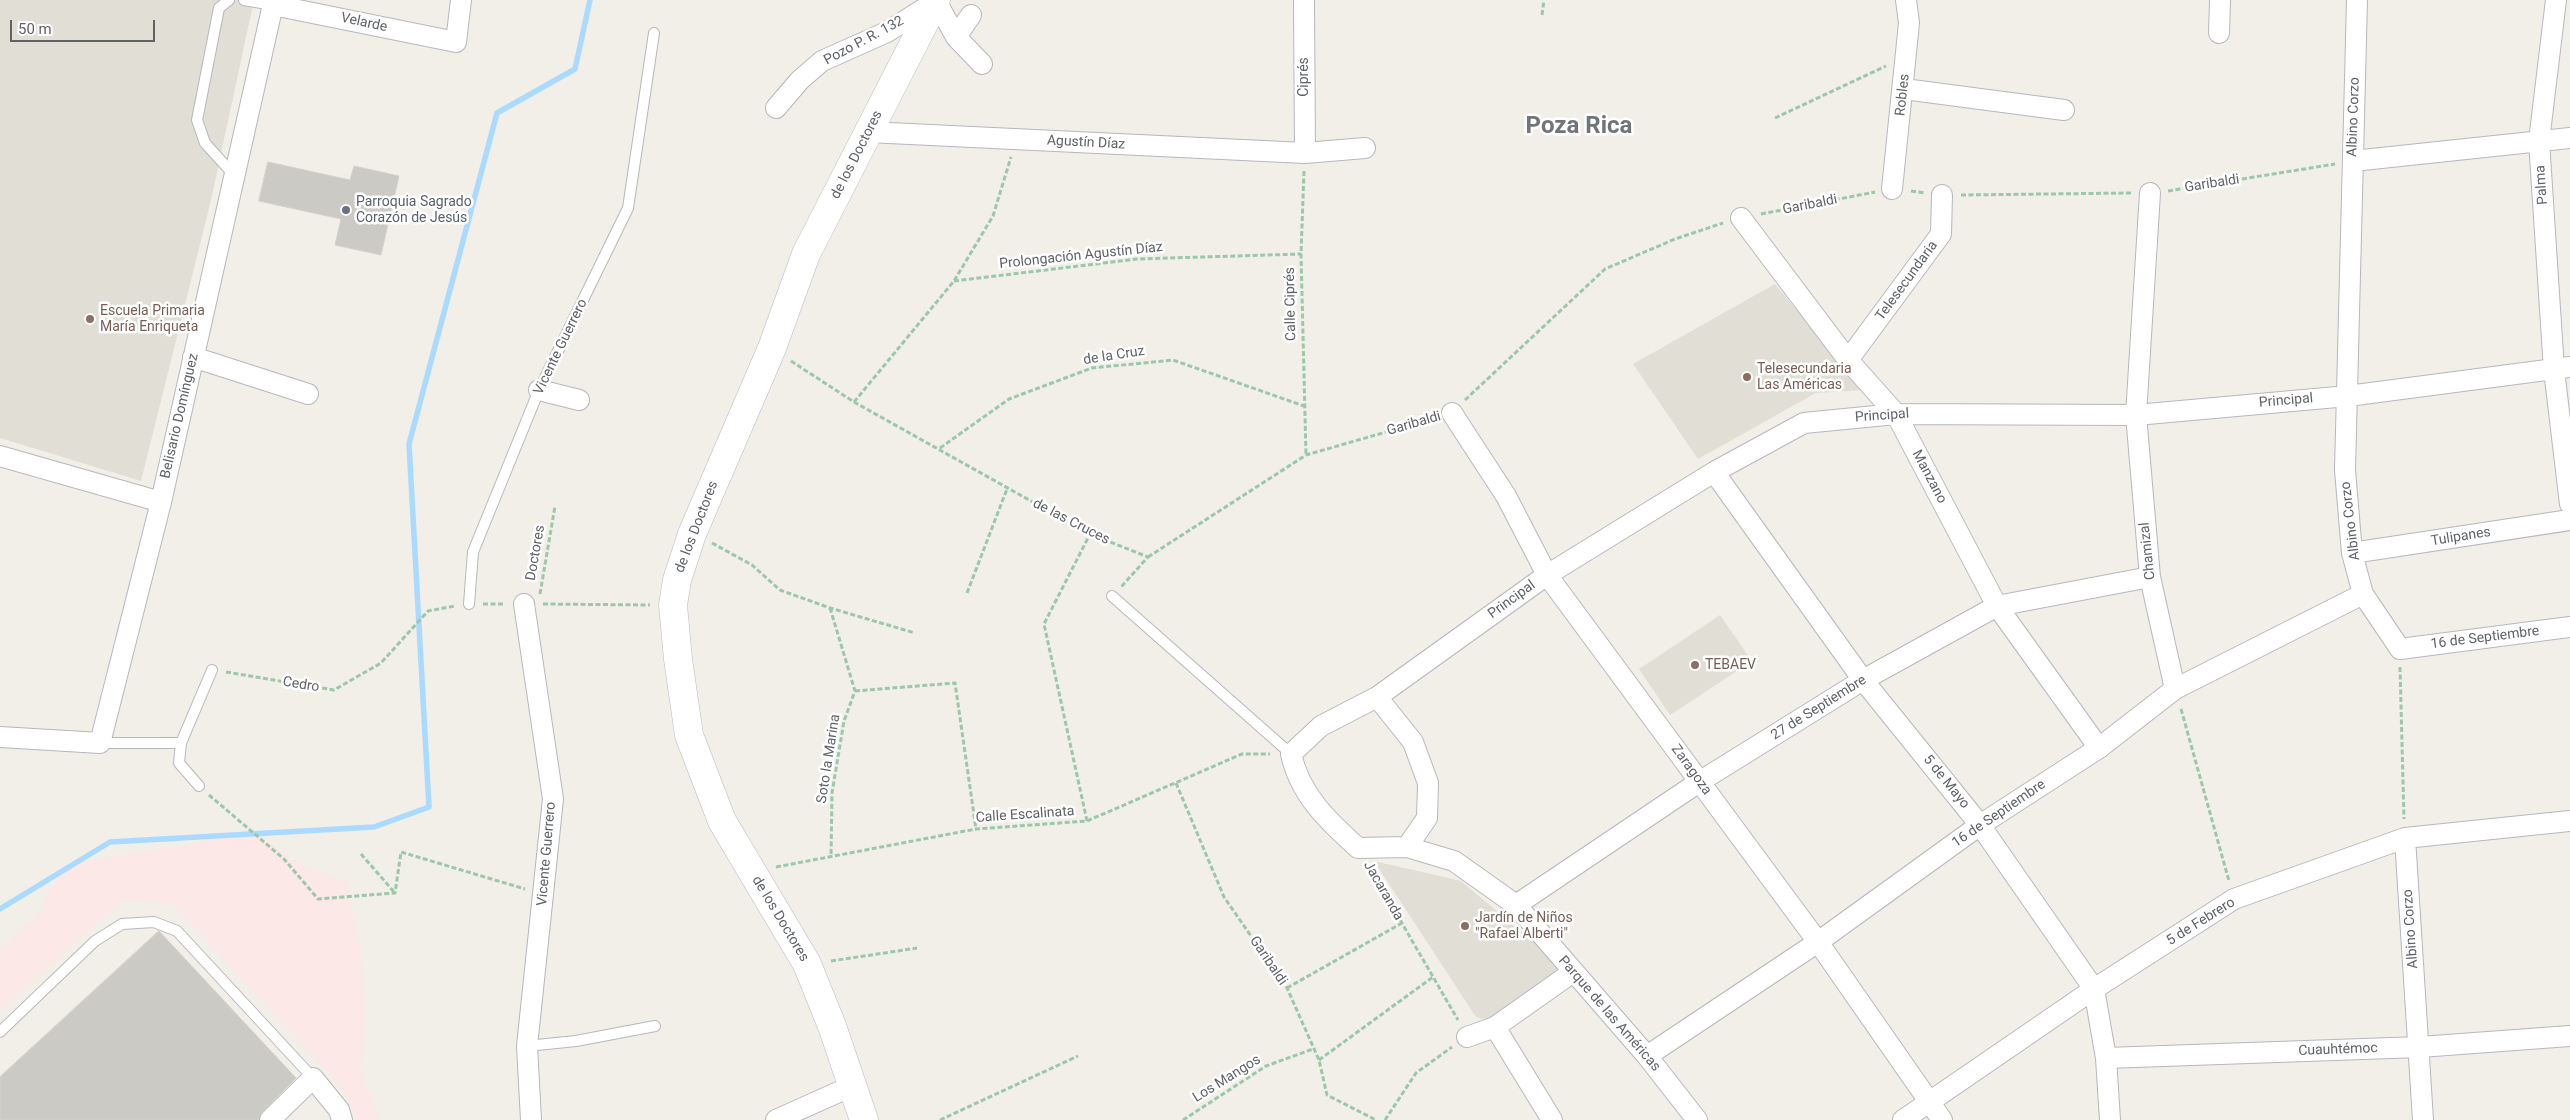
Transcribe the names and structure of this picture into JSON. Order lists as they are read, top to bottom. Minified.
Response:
{"streets":{"street":["Velarde","Pozo P. R. 132","Ciprés","Robles","Albino Corzo","Agustín Díaz","de los Doctores","Palma","Telesecundaria","Vicente Guerrero","Principal","Belisario Domínguez","Manzano","Tulipanes","Chamizal","16 de Septiembre","27 de Septiembre","Zaragoza","5 de Mayo","Jacaranda","5 de Febrero","Parque de las Américas","Cuauhtémoc"],"path":["Garibaldi","Prolongación Agustín Díaz","Calle Ciprés","de la Cruz","de las Cruces","Doctores","Cedro","Soto la Marina","Calle Escalinata","Los Mangos"]},"crossings":[["Velarde","Belisario Domínguez"],["Pozo P. R. 132","de los Doctores"],["Ciprés","Agustín Díaz"],["Ciprés","Calle Ciprés"],["Robles","Garibaldi"],["Albino Corzo","Garibaldi"],["Albino Corzo","Principal"],["Albino Corzo","Tulipanes"],["Albino Corzo","16 de Septiembre"],["Albino Corzo","5 de Febrero"],["Albino Corzo","Cuauhtémoc"],["Agustín Díaz","de los Doctores"],["Agustín Díaz","Calle Ciprés"],["de los Doctores","de las Cruces"],["de los Doctores","Calle Escalinata"],["Garibaldi","Telesecundaria"],["Garibaldi","Calle Ciprés"],["Garibaldi","Manzano"],["Garibaldi","de las Cruces"],["Garibaldi","Chamizal"],["Garibaldi","Zaragoza"],["Garibaldi","Calle Escalinata"],["Garibaldi","Los Mangos"],["Palma","Principal"],["Prolongación Agustín Díaz","Calle Ciprés"],["Telesecundaria","Manzano"],["Calle Ciprés","de la Cruz"],["Vicente Guerrero","Doctores"],["Vicente Guerrero","Cedro"],["de la Cruz","de las Cruces"],["Principal","Manzano"],["Principal","Chamizal"],["Principal","Zaragoza"],["Principal","5 de Mayo"],["Principal","Calle Escalinata"],["Principal","Jacaranda"],["Principal","Parque de las Américas"],["Manzano","16 de Septiembre"],["Manzano","27 de Septiembre"],["Chamizal","16 de Septiembre"],["Chamizal","27 de Septiembre"],["16 de Septiembre","Zaragoza"],["16 de Septiembre","5 de Mayo"],["16 de Septiembre","Parque de las Américas"],["27 de Septiembre","Zaragoza"],["27 de Septiembre","5 de Mayo"],["27 de Septiembre","Parque de las Américas"],["Soto la Marina","Calle Escalinata"],["Zaragoza","5 de Febrero"],["5 de Mayo","5 de Febrero"],["5 de Mayo","Cuauhtémoc"],["Calle Escalinata","Jacaranda"],["Calle Escalinata","Parque de las Américas"],["Jacaranda","Parque de las Américas"]],"districts":["Poza Rica"],"places":["Parroquia Sagrado Corazón de Jesús","Escuela Primaria María Enriqueta","Telesecundaria Las Américas","TEBAEV","Jardín de Niños \"Rafael Alberti\""],"scale_bar":"50 m"}
